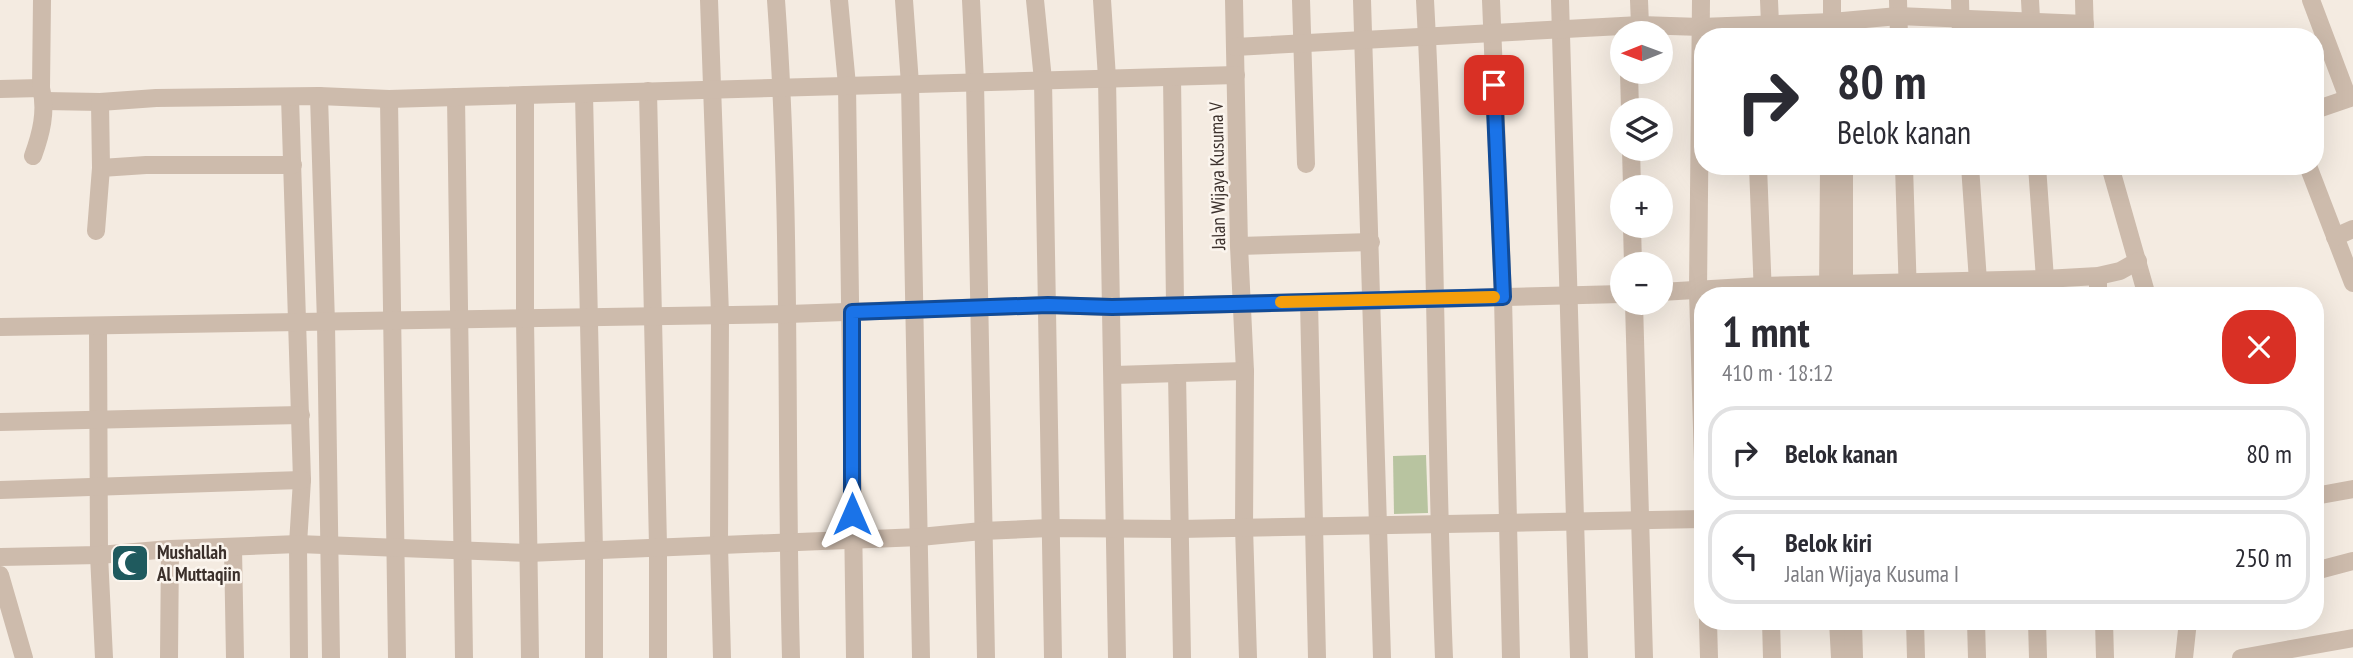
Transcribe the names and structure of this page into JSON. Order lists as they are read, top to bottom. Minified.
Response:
{"streets":{"street":["Jalan Wijaya Kusuma V"]},"places":{"mosque":["Mushallah Al Muttaqiin"]},"north":"left","page":{"map_buttons":["+","−"],"turn":["80 m","Belok kanan"],"heading":["1 mnt","410 m · 18:12"],"list":[{"name":"Belok kanan","value":"80 m"},{"name":"Belok kiri","note":"Jalan Wijaya Kusuma I","value":"250 m"}]}}
